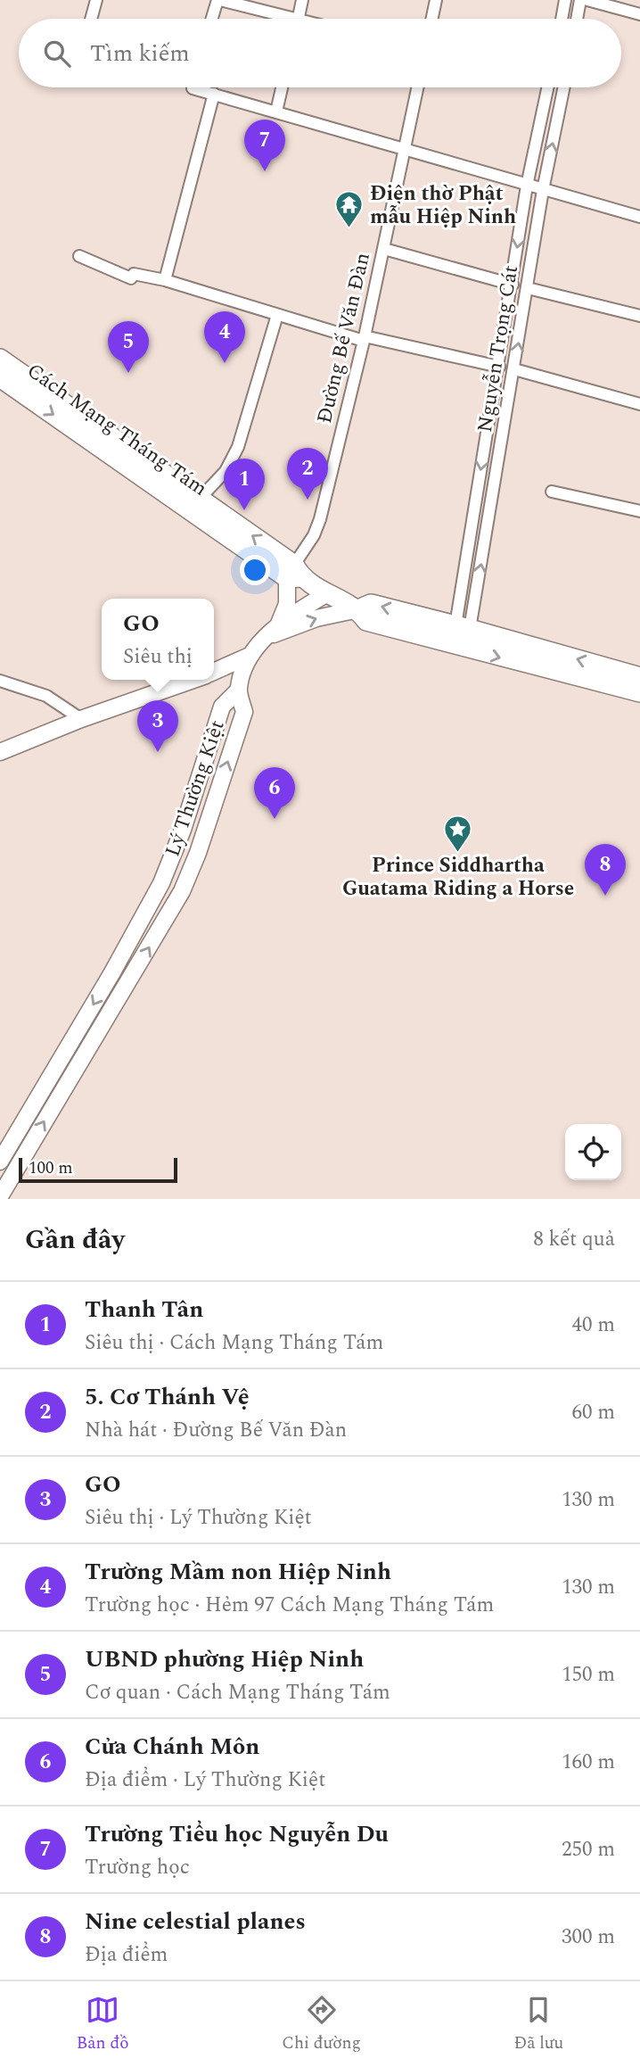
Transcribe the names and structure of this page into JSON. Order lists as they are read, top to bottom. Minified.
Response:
{"streets":{"main road":["Cách Mạng Tháng Tám","Lý Thường Kiệt"],"street":["Đường Bế Văn Đàn","Nguyễn Trọng Cát"]},"crossings":[["Đường Bế Văn Đàn","Cách Mạng Tháng Tám"],["Nguyễn Trọng Cát","Cách Mạng Tháng Tám"]],"places":{"temple":["Điện thờ Phật mẫu Hiệp Ninh"],"place":["Prince Siddhartha Guatama Riding a Horse"]},"scale_bar":"100 m","page":{"search":"Tìm kiếm","pins":["7","4","5","2","1","3","6","8"],"popup":["GO","Siêu thị"],"scale":"100 m","heading":["Gần đây","8 kết quả"],"list":[{"mark":"1","name":"Thanh Tân","note":"Siêu thị · Cách Mạng Tháng Tám","value":"40 m"},{"mark":"2","name":"5. Cơ Thánh Vệ","note":"Nhà hát · Đường Bế Văn Đàn","value":"60 m"},{"mark":"3","name":"GO","note":"Siêu thị · Lý Thường Kiệt","value":"130 m"},{"mark":"4","name":"Trường Mầm non Hiệp Ninh","note":"Trường học · Hẻm 97 Cách Mạng Tháng Tám","value":"130 m"},{"mark":"5","name":"UBND phường Hiệp Ninh","note":"Cơ quan · Cách Mạng Tháng Tám","value":"150 m"},{"mark":"6","name":"Cửa Chánh Môn","note":"Địa điểm · Lý Thường Kiệt","value":"160 m"},{"mark":"7","name":"Trường Tiểu học Nguyễn Du","note":"Trường học","value":"250 m"},{"mark":"8","name":"Nine celestial planes","note":"Địa điểm","value":"300 m"}],"nav":["Bản đồ","Chỉ đường","Đã lưu"]}}
